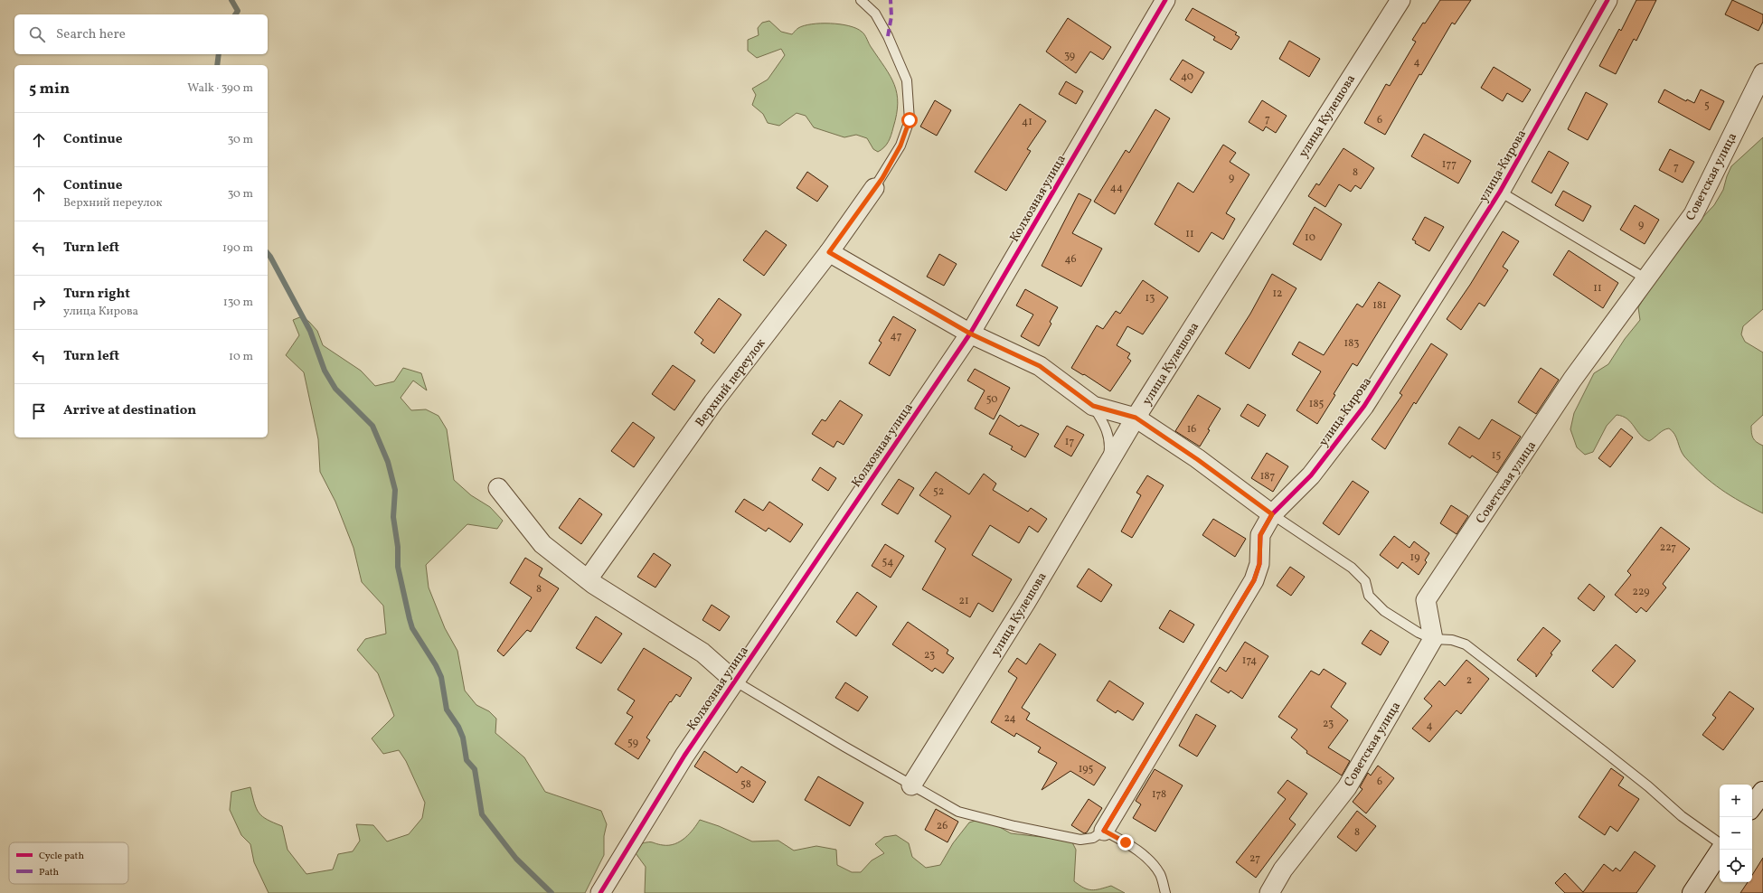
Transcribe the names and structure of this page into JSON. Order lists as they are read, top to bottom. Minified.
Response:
{"streets":{"street":["улица Кулешова","улица Кирова","Советская улица","Колхозная улица","Верхний переулок"]},"house_numbers":["39","4","40","5","7","6","41","177","7","8","9","44","9","11","10","46","11","12","13","181","47","183","50","185","16","17","15","187","52","227","19","54","8","229","21","23","174","2","24","23","4","59","195","6","58","178","26","8","27"],"legend":["Cycle path","Path"],"page":{"search":"Search here","heading":["5 min","Walk · 390 m"],"list":[["Continue","30 m"],["Continue","Верхний переулок","30 m"],["Turn left","190 m"],["Turn right","улица Кирова","130 m"],["Turn left","10 m"],"Arrive at destination"],"map_buttons":["+","−"]}}
